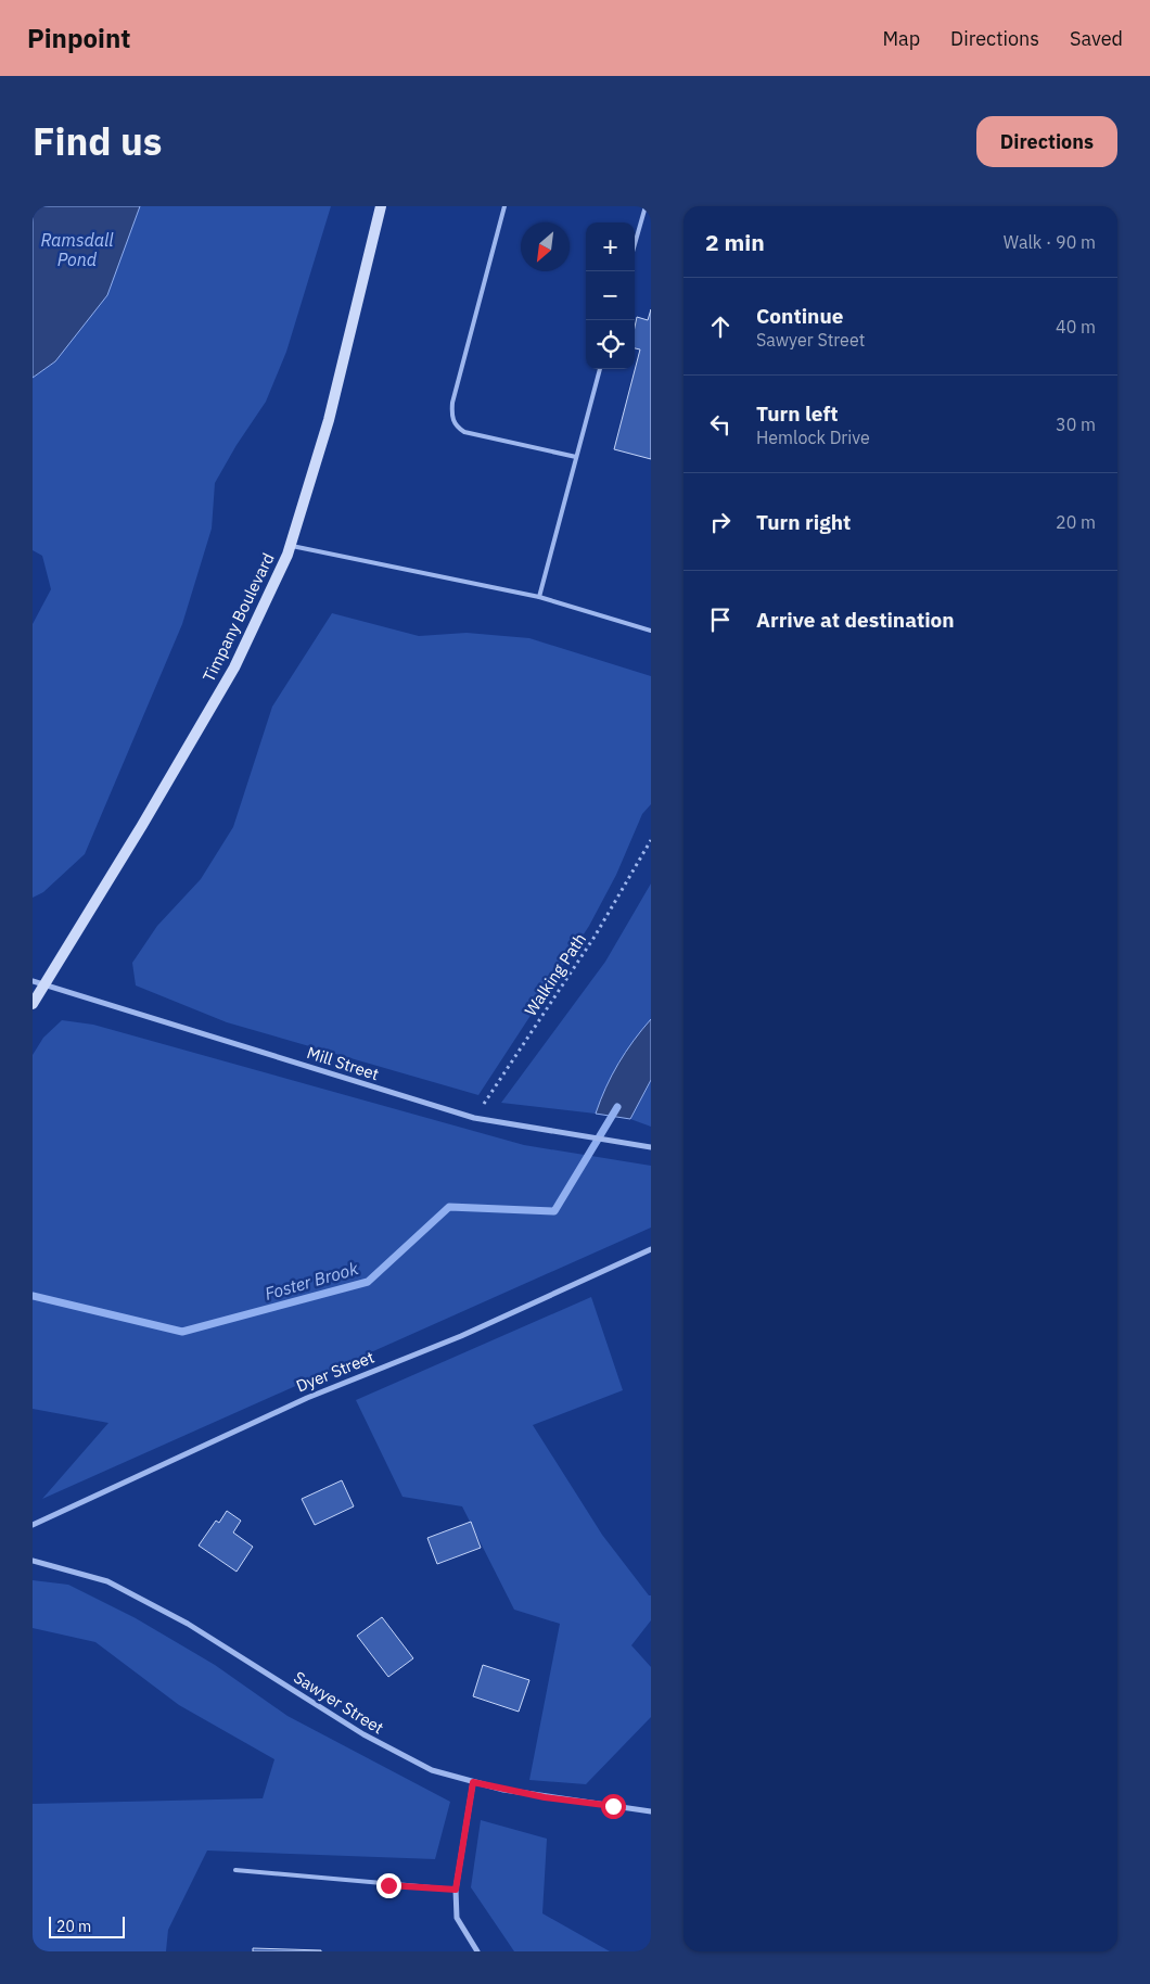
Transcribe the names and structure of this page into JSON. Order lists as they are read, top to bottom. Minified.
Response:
{"streets":{"main road":["Timpany Boulevard"],"street":["Mill Street","Dyer Street","Sawyer Street"],"path":["Walking Path"]},"crossings":[["Timpany Boulevard","Mill Street"],["Walking Path","Mill Street"]],"water":["Ramsdall Pond","Foster Brook"],"scale_bar":"20 m","north":"bottom left","page":{"header":"Pinpoint","nav":["Map","Directions","Saved"],"title":"Find us","buttons":"Directions","heading":["2 min","Walk · 90 m"],"map_buttons":["+","−"],"list":[["Continue","Sawyer Street","40 m"],["Turn left","Hemlock Drive","30 m"],["Turn right","20 m"],"Arrive at destination"],"scale":"20 m"}}
